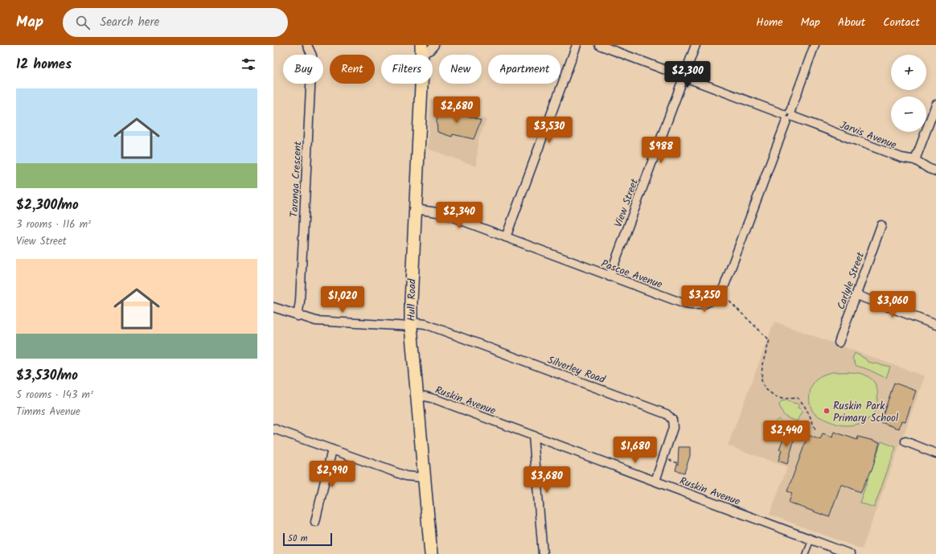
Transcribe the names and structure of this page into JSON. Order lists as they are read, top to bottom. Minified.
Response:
{"streets":{"main road":["Hull Road"],"street":["Jarvis Avenue","Taronga Crescent","View Street","Pascoe Avenue","Carlyle Street","Silverley Road","Ruskin Avenue"]},"crossings":[["Jarvis Avenue","View Street"],["Jarvis Avenue","Pascoe Avenue"],["Taronga Crescent","Silverley Road"],["View Street","Pascoe Avenue"],["Pascoe Avenue","Hull Road"],["Hull Road","Silverley Road"],["Hull Road","Ruskin Avenue"],["Silverley Road","Ruskin Avenue"]],"places":["Ruskin Park Primary School"],"scale_bar":"50 m","page":{"header":"Map","search":"Search here","nav":["Home","Map","About","Contact"],"heading":"12 homes","map_buttons":["+","−"],"chip":["Buy","Rent","Filters","New","Apartment"],"price":["$2,300","$2,680","$3,530","$988","$2,340","$3,250","$1,020","$3,060","$2,440","$1,680","$2,990","$3,680"],"list":[{"name":"$2,300/mo","note":"3 rooms · 116 m² · View Street"},{"name":"$3,530/mo","note":"5 rooms · 143 m² · Timms Avenue"}],"scale":"50 m"}}
